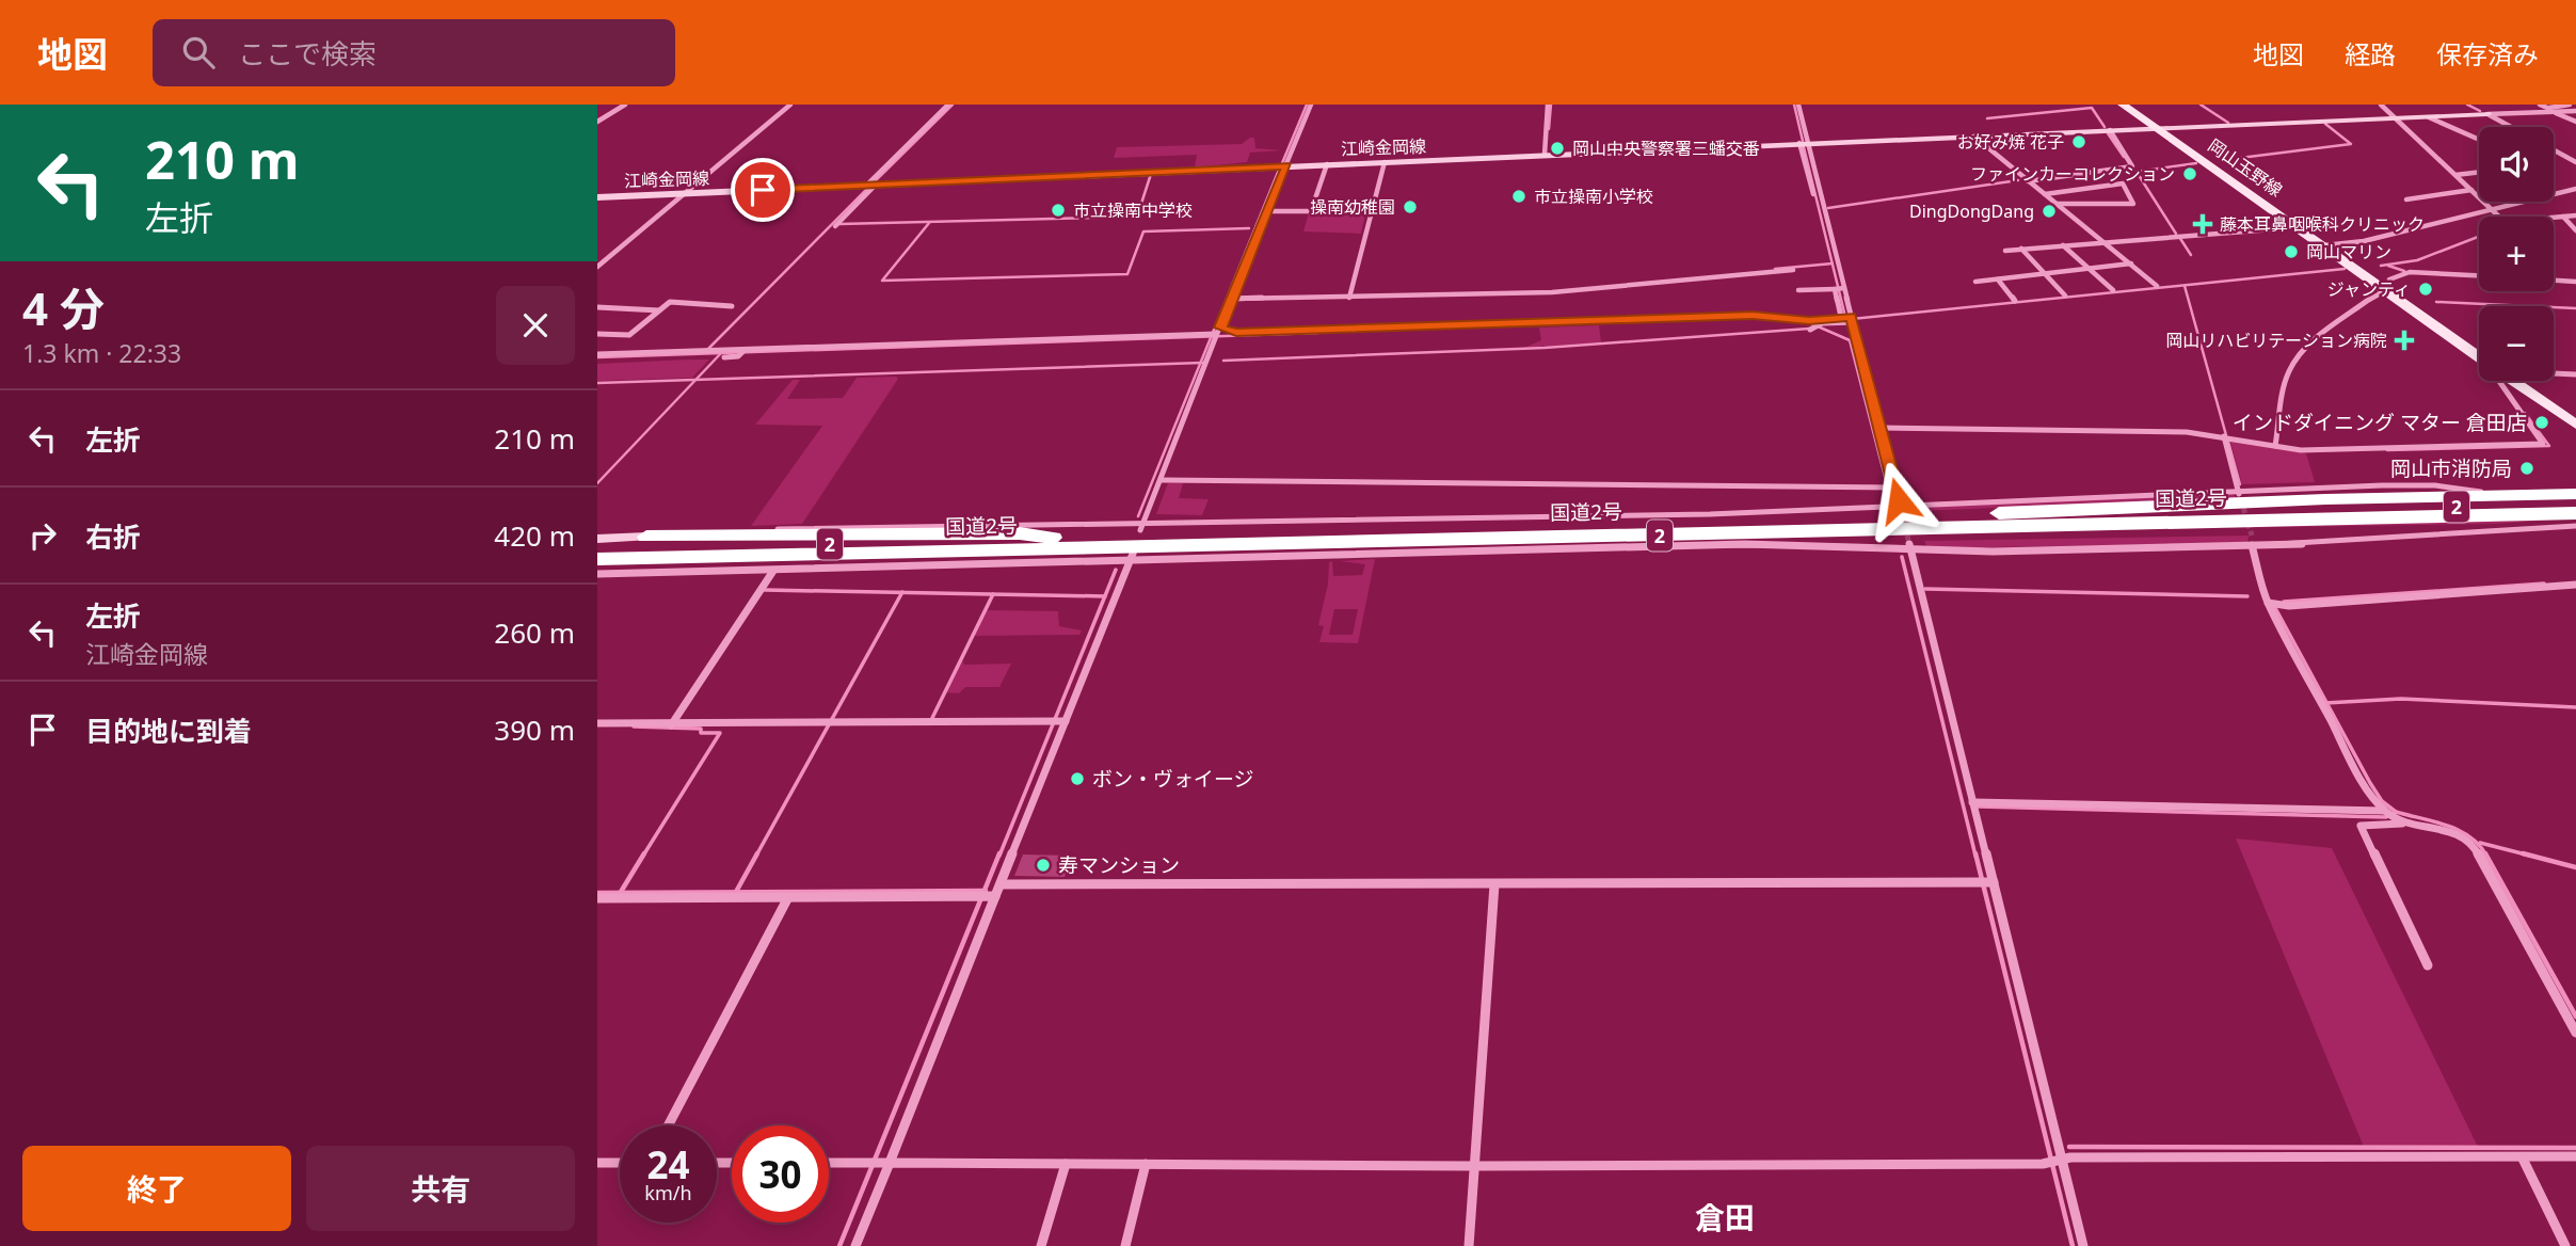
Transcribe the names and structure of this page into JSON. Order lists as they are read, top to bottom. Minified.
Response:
{"streets":{"highway":["国道2号","2"],"main road":["江崎金岡線","岡山玉野線"]},"crossings":[["江崎金岡線","岡山玉野線"]],"districts":["倉田"],"places":{"other":["お好み焼 花子","岡山中央警察署三蟠交番","ファインカーコレクション","市立操南小学校","操南幼稚園","市立操南中学校","DingDongDang","岡山マリン","ジャンティ","インドダイニング マター 倉田店","岡山市消防局","ボン・ヴォイージ","寿マンション"],"health":["藤本耳鼻咽喉科クリニック","岡山リハビリテーション病院"]},"page":{"header":"地図","search":"ここで検索","nav":["地図","経路","保存済み"],"turn":["210 m","左折"],"map_buttons":["+","−"],"heading":["4 分","1.3 km · 22:33"],"list":[{"name":"左折","value":"210 m"},{"name":"右折","value":"420 m"},{"name":"左折","note":"江崎金岡線","value":"260 m"},{"name":"目的地に到着","value":"390 m"}],"speed":"24 km/h","limit":"30","buttons":["終了","共有"]}}
